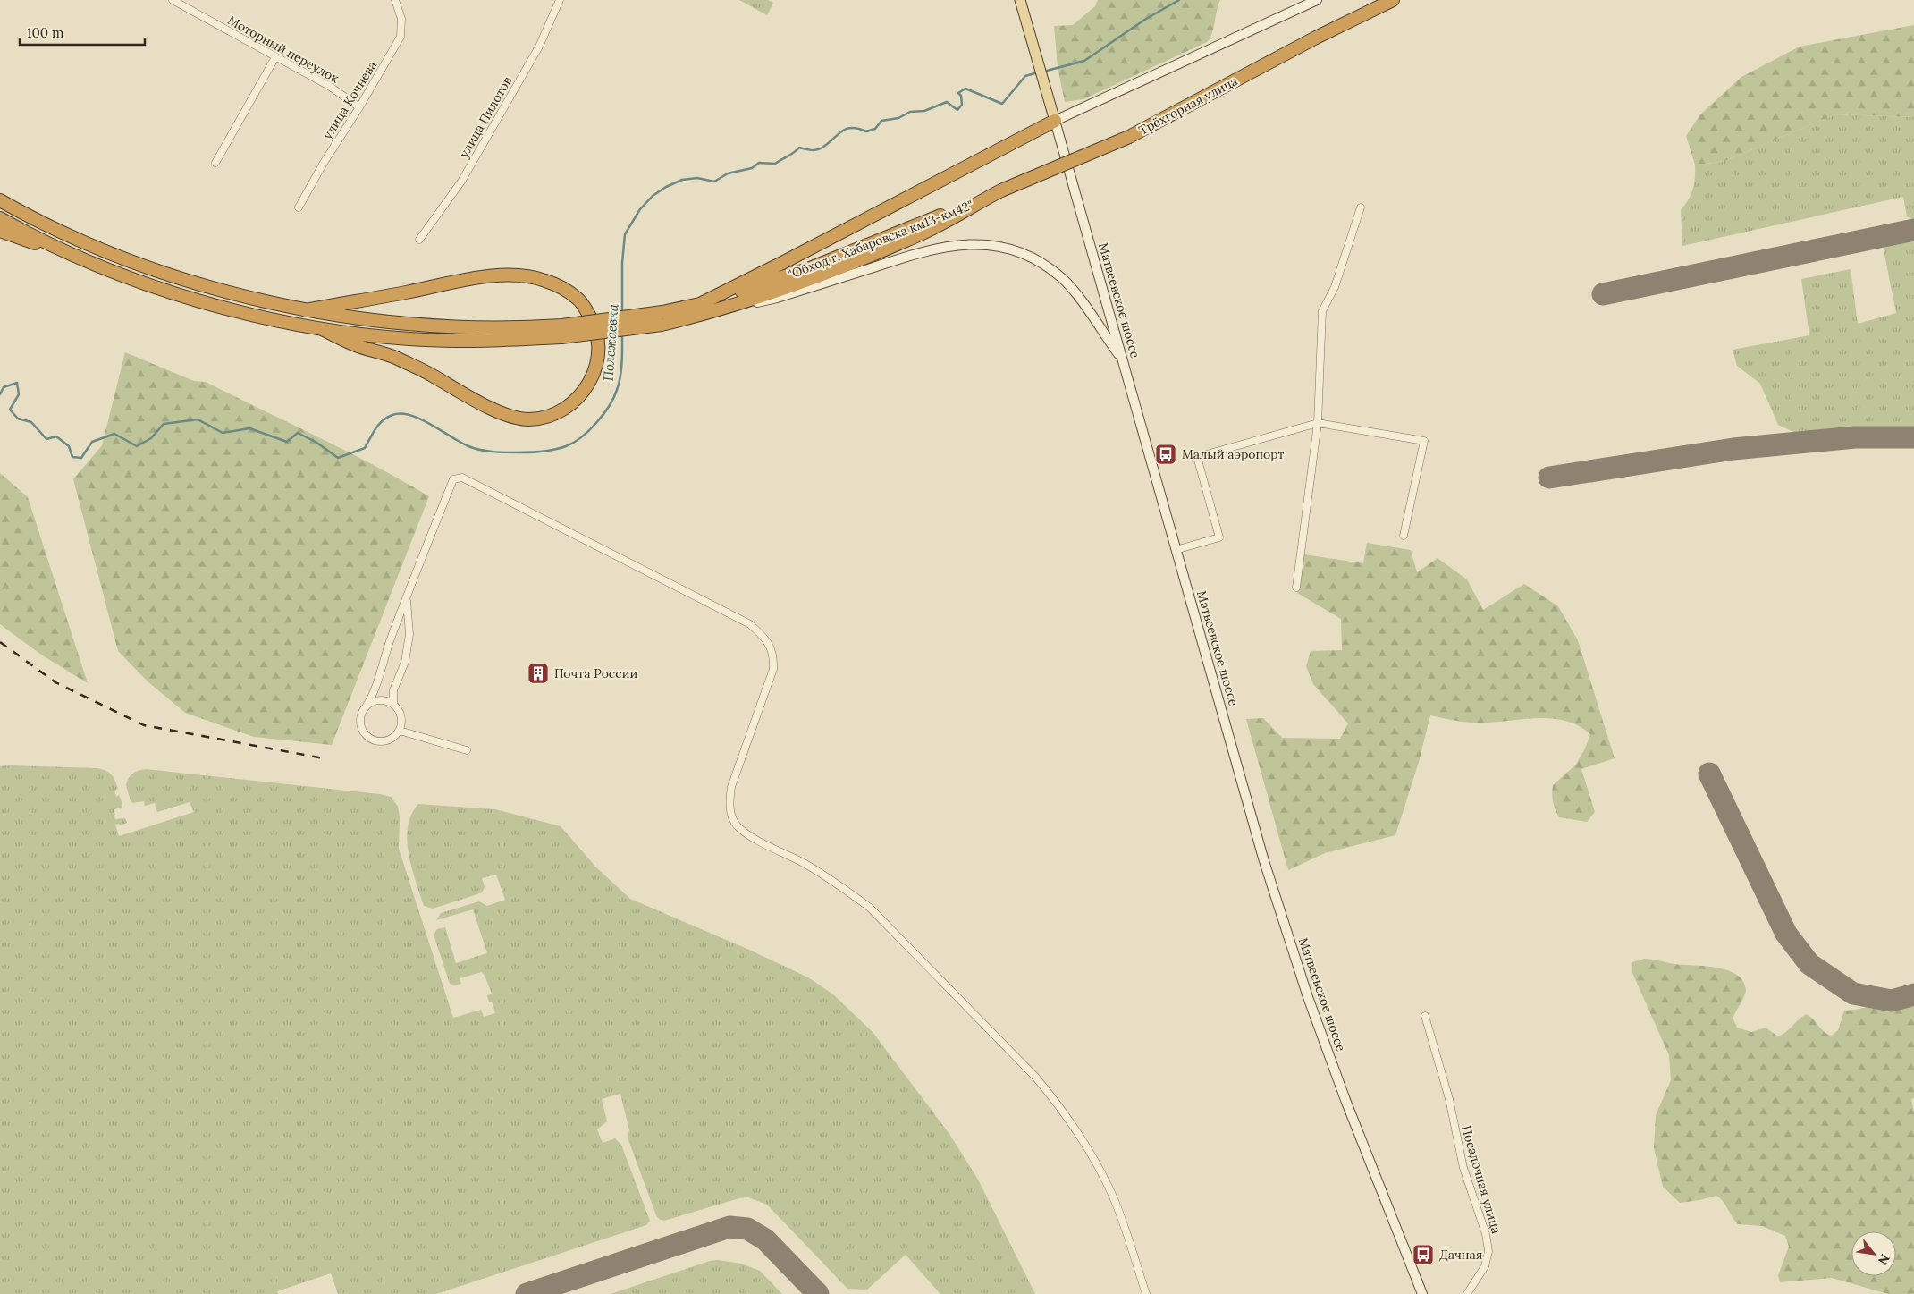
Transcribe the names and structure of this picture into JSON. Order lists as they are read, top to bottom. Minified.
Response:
{"streets":{"highway":["Трёхгорная улица","\"Обход г. Хабаровска км13-км42\""],"main road":["Матвеевское шоссе"],"street":["Моторный переулок","улица Кочнева","улица Пилотов","Посадочная улица"]},"crossings":[["Моторный переулок","улица Кочнева"],["Трёхгорная улица","\"Обход г. Хабаровска км13-км42\""]],"water":["Полежаевка"],"places":{"bus stop":["Малый аэропорт","Дачная"],"building":["Почта России"]},"scale_bar":"100 m","north":"bottom right"}
